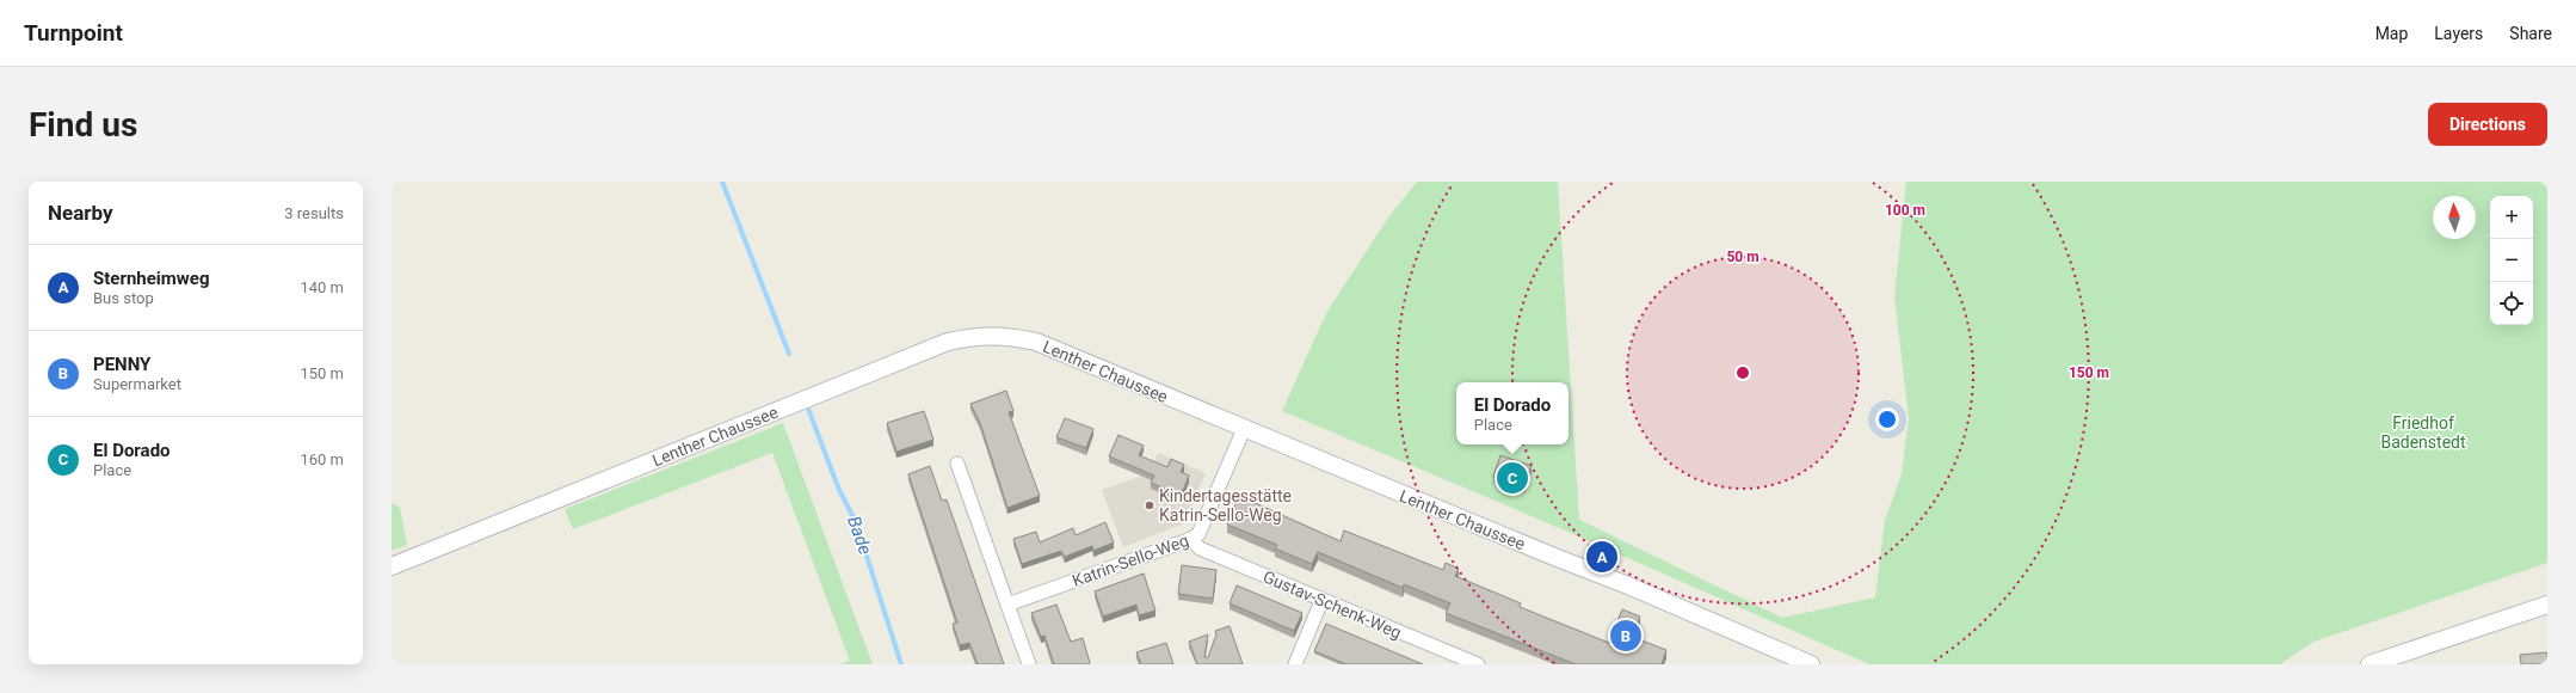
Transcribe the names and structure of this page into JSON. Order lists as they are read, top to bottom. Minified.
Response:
{"streets":{"street":["Lenther Chaussee","Katrin-Sello-Weg","Gustav-Schenk-Weg"]},"crossings":[["Lenther Chaussee","Katrin-Sello-Weg"],["Katrin-Sello-Weg","Gustav-Schenk-Weg"]],"water":["Bade"],"parks":["Friedhof Badenstedt"],"places":["Kindertagesstätte Katrin-Sello-Weg"],"north":"top","page":{"header":"Turnpoint","nav":["Map","Layers","Share"],"buttons":"Directions","title":"Find us","heading":["Nearby","3 results"],"map_buttons":["+","−"],"list":[{"mark":"A","name":"Sternheimweg","note":"Bus stop","value":"140 m"},{"mark":"B","name":"PENNY","note":"Supermarket","value":"150 m"},{"mark":"C","name":"El Dorado","note":"Place","value":"160 m"}],"popup":["El Dorado","Place"],"pins":["C","A","B"]},"rings":["100 m","50 m","150 m"]}
